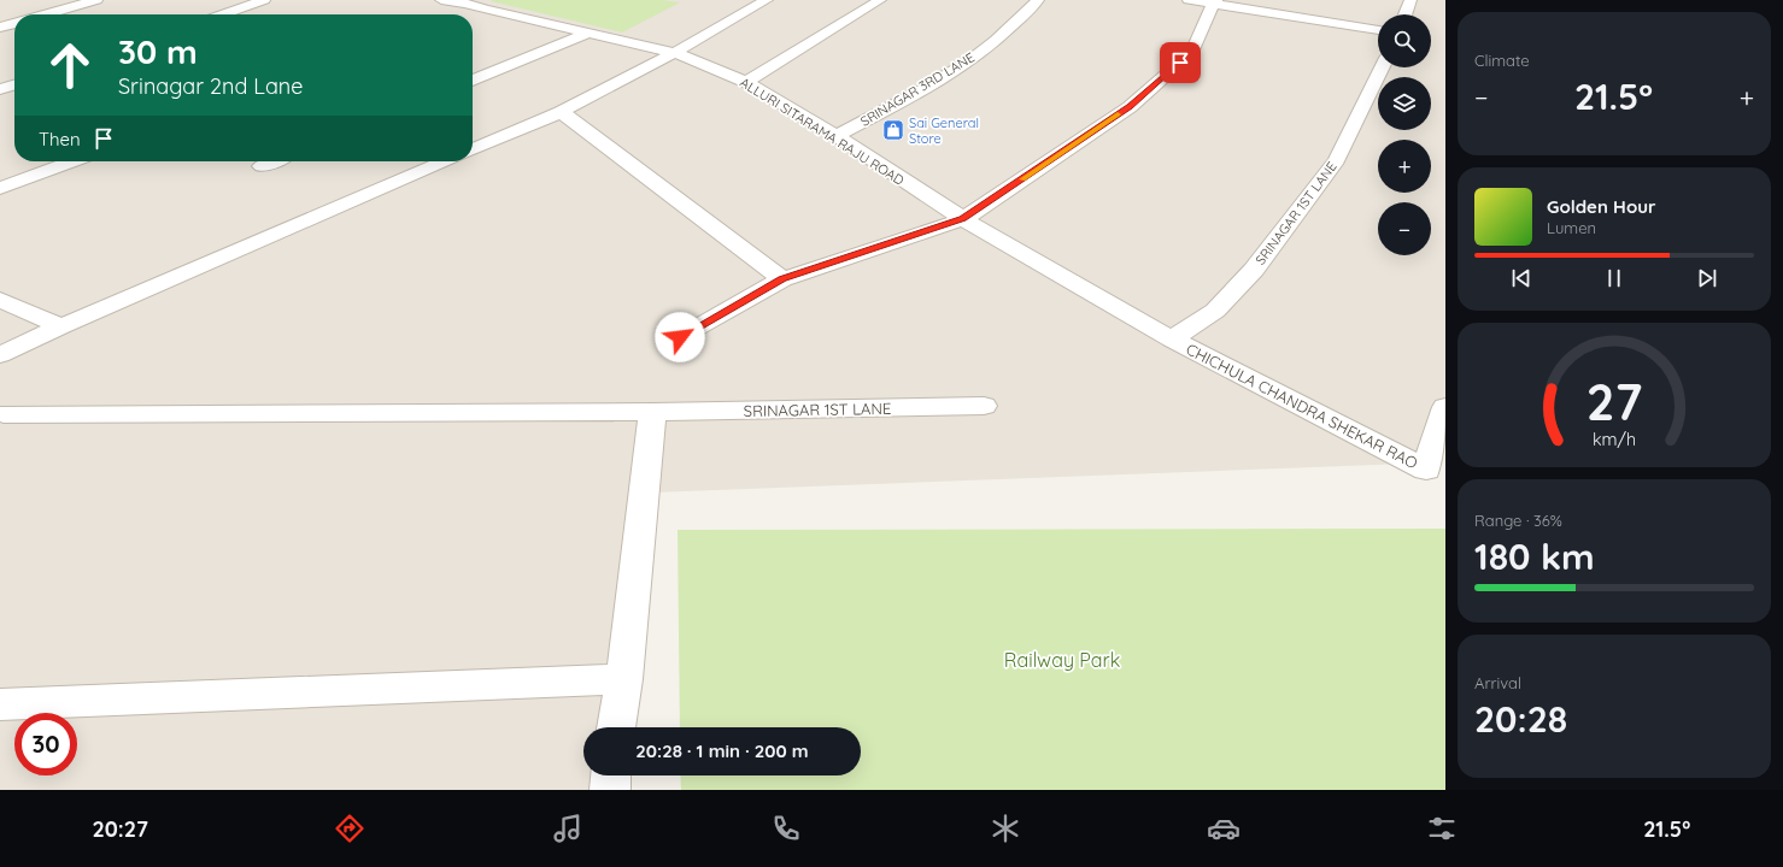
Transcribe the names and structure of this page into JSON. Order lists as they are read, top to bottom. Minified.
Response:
{"streets":{"street":["SRINAGAR 3RD LANE","ALLURI SITARAMA RAJU ROAD","SRINAGAR 1ST LANE","CHICHULA CHANDRA SHEKAR RAO"]},"crossings":[["SRINAGAR 3RD LANE","ALLURI SITARAMA RAJU ROAD"],["ALLURI SITARAMA RAJU ROAD","SRINAGAR 1ST LANE"],["ALLURI SITARAMA RAJU ROAD","CHICHULA CHANDRA SHEKAR RAO"],["SRINAGAR 1ST LANE","CHICHULA CHANDRA SHEKAR RAO"]],"parks":["Railway Park"],"places":{"shop":["Sai General Store"]},"page":{"tile":["Climate",["Range · 36%","180 km"],["Arrival","20:28"]],"map_buttons":["+","−"],"turn":["30 m","Srinagar 2nd Lane"],"heat":["−","21.5°","+"],"then":"Then","song":["Golden Hour","Lumen"],"limit":"30","trip":"20:28 · 1 min · 200 m","tabs":["20:27","21.5°"],"gauge":["27","km/h"]}}
